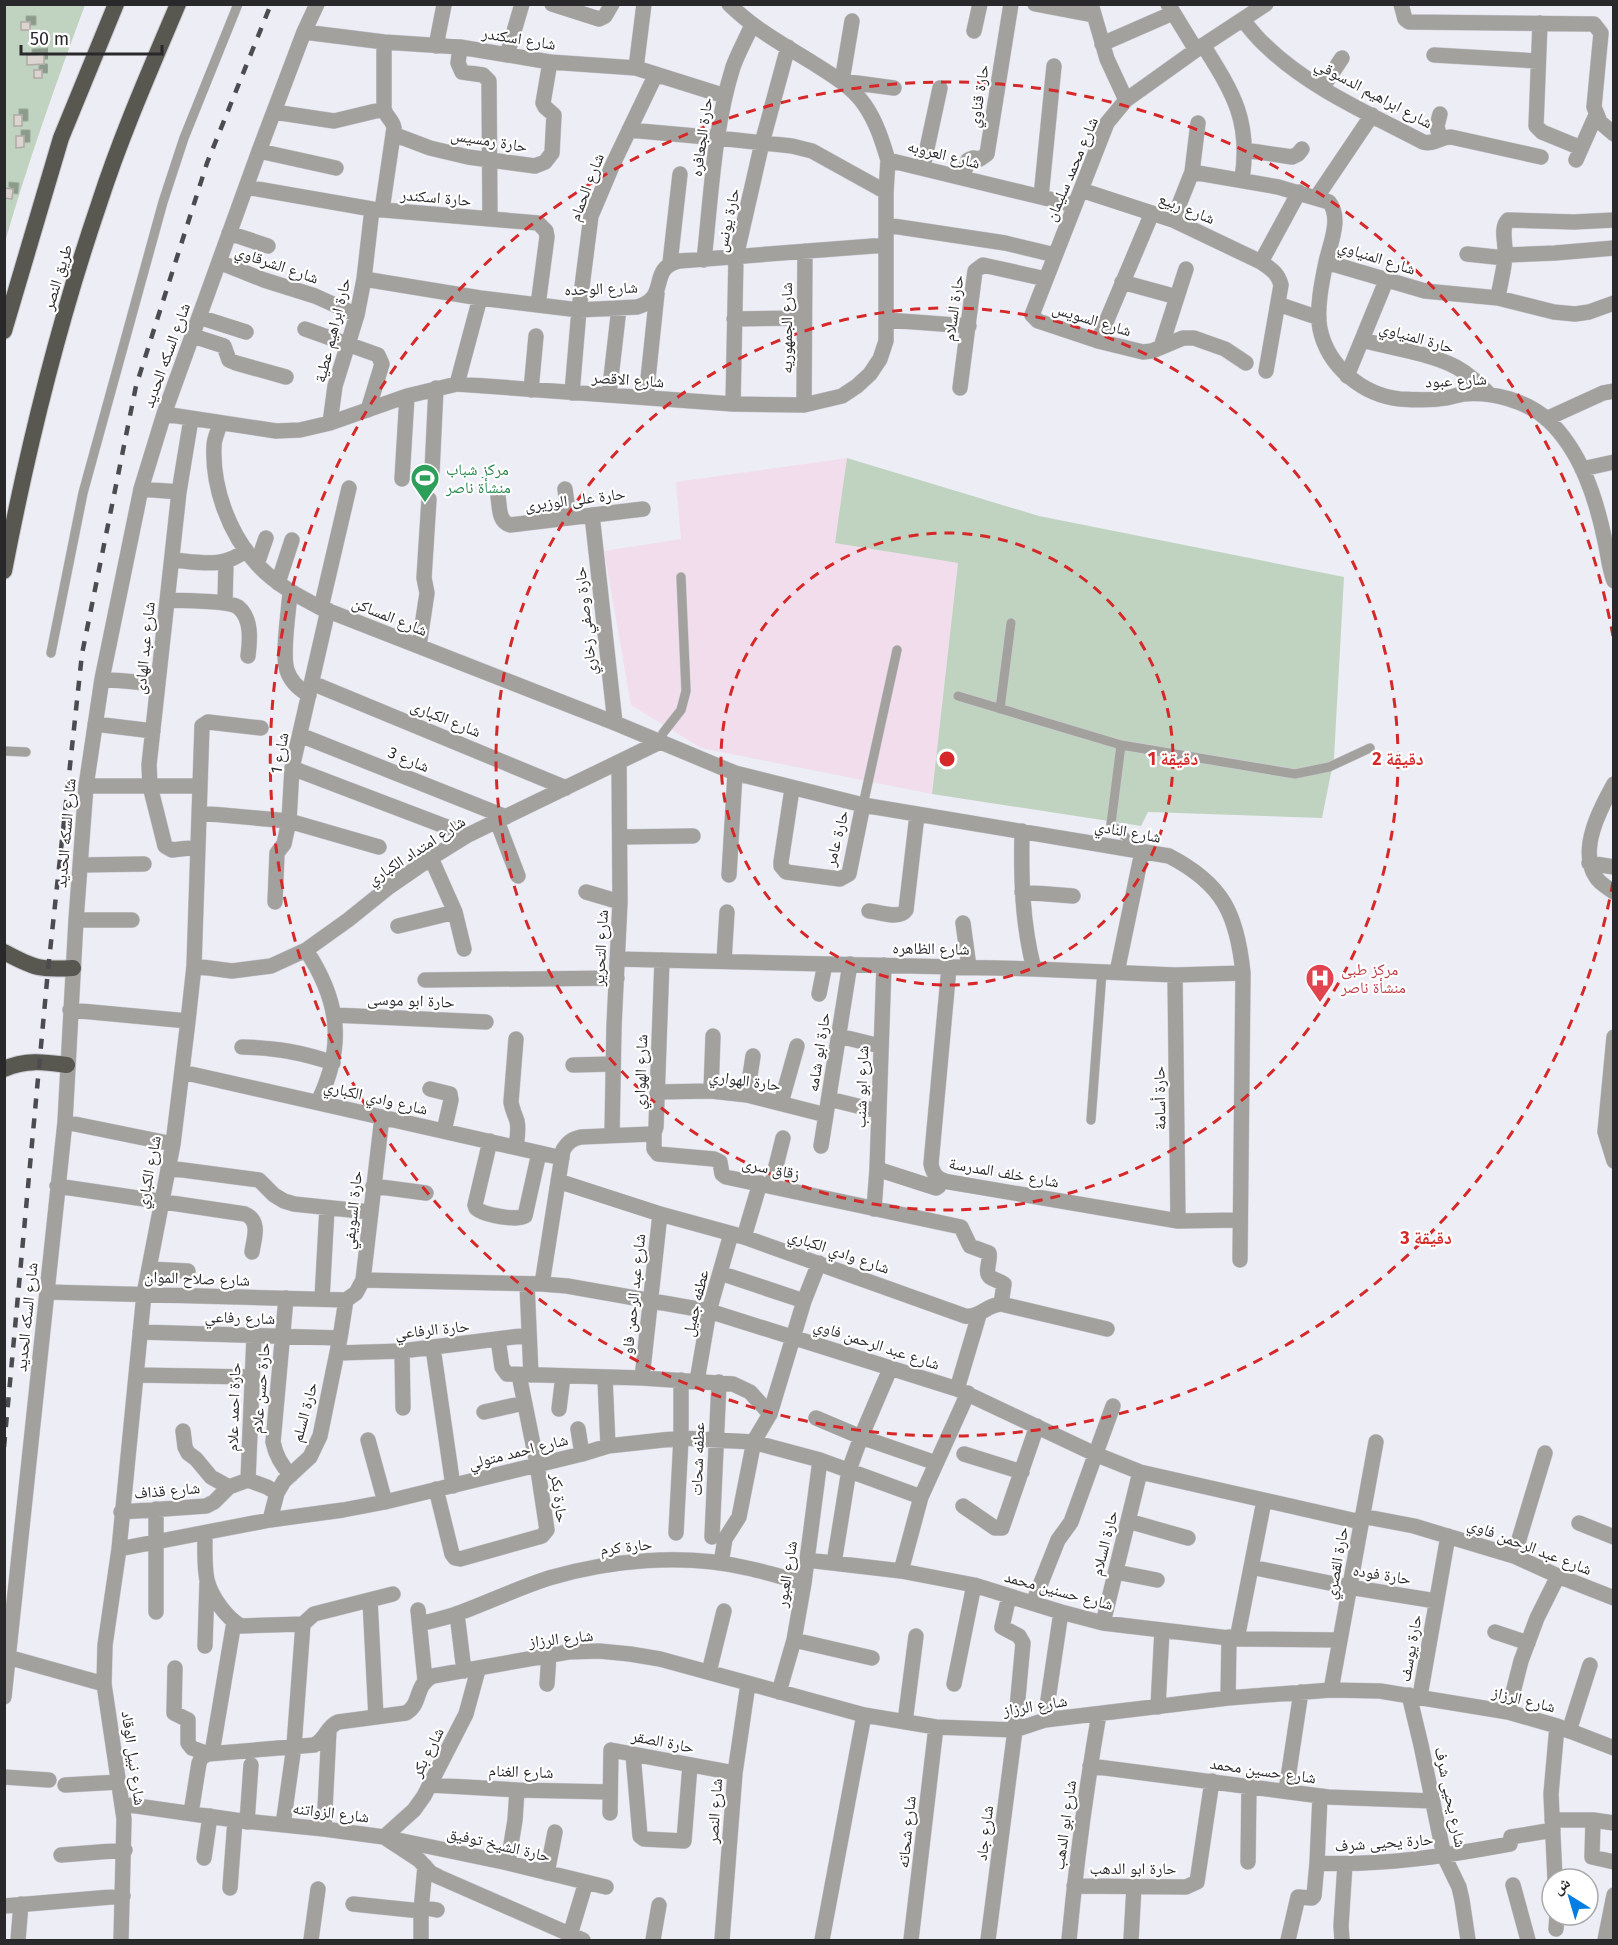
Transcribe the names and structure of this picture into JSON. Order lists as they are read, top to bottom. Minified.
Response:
{"streets":{"highway":["طريق النصر"],"street":["شارع اسكندر","شارع ابراهيم الدسوقي","حارة قناوي","حارة الجعافره","حارة رمسيس","شارع العروبه","شارع محمد سليمان","شارع الحمام","حارة اسكندر","شارع ربيع","حارة يونس","شارع المنياوي","شارع الشرقاوي","شارع الوحده","حارة السلام","شارع السويس","شارع الجمهوريه","حارة ابراهيم عطية","حارة المنياوي","شارع السكه الحديد","شارع الاقصر","شارع عبود","حارة على الوزيرى","شارع المساكن","حارة وصفي زخاري","شارع عبد الهادى","شارع الكبارى","شارع 1","شارع 3","شارع النادي","حارة عامر","شارع امتداد الكباري","شارع التحرير","شارع الظاهره","حارة ابو موسى","حارة ابو شامه","شارع الهواري","حارة الهواري","شارع ابو شنب","شارع وادي الكباري","حارة أسامة","زقاق سرى","شارع الكباري","شارع خلف المدرسة","حارة السويفي","شارع صلاح الموان","شارع عبد الرحمن فاو","عطفه جميل","شارع رفاعي","حارة الرفاعي","شارع عبد الرحمن فاوي","حارة حسن علام","حارة احمد علام","حارة السلم","شارع احمد متولي","عطفه شحات","شارع قذاف","حارة بكر","حارة كرم","حارة القصري","شارع العبور","حارة فوده","شارع حسنين محمد","شارع الرزاز","حارة يوسف","حارة الصقر","شارع بكر","شارع نبيل الوقاد","شارع حسين محمد","شارع الغنام","شارع يحيى شرف","شارع النصر","شارع الزواتنه","شارع ابو الدهب","شارع شحاته","شارع جاد","حارة يحيى شرف","حارة الشيخ توفيق","حارة ابو الدهب"]},"crossings":[["شارع اسكندر","حارة الجعافره"],["شارع اسكندر","حارة رمسيس"],["شارع اسكندر","شارع الحمام"],["شارع اسكندر","شارع السكه الحديد"],["شارع ابراهيم الدسوقي","شارع محمد سليمان"],["حارة قناوي","شارع العروبه"],["حارة الجعافره","شارع العروبه"],["حارة رمسيس","حارة ابراهيم عطية"],["شارع العروبه","شارع محمد سليمان"],["شارع العروبه","حارة يونس"],["شارع العروبه","شارع الاقصر"],["شارع محمد سليمان","شارع ربيع"],["شارع محمد سليمان","حارة السلام"],["شارع محمد سليمان","شارع السويس"],["شارع الحمام","شارع الوحده"],["شارع الحمام","شارع الاقصر"],["حارة اسكندر","شارع الوحده"],["حارة اسكندر","حارة ابراهيم عطية"],["حارة اسكندر","شارع السكه الحديد"],["حارة يونس","شارع الاقصر"],["شارع المنياوي","شارع عبود"],["شارع الشرقاوي","حارة ابراهيم عطية"],["شارع الشرقاوي","شارع السكه الحديد"],["شارع الوحده","حارة ابراهيم عطية"],["حارة السلام","شارع السويس"],["حارة السلام","شارع عبد الرحمن فاوي"],["حارة السلام","شارع حسنين محمد"],["شارع الجمهوريه","شارع الاقصر"],["حارة ابراهيم عطية","شارع الاقصر"],["حارة المنياوي","شارع عبود"],["شارع السكه الحديد","شارع الاقصر"],["شارع السكه الحديد","شارع صلاح الموان"],["شارع الاقصر","شارع المساكن"],["شارع الاقصر","شارع عبد الهادى"],["حارة على الوزيرى","حارة وصفي زخاري"],["شارع المساكن","حارة وصفي زخاري"],["شارع المساكن","شارع 1"],["شارع المساكن","شارع النادي"],["شارع المساكن","شارع امتداد الكباري"],["شارع عبد الهادى","شارع الكباري"],["شارع الكبارى","شارع 1"],["شارع الكبارى","شارع امتداد الكباري"],["شارع 1","شارع 3"],["شارع 3","شارع امتداد الكباري"],["شارع النادي","حارة عامر"],["شارع النادي","شارع امتداد الكباري"],["شارع النادي","شارع الظاهره"],["شارع النادي","شارع خلف المدرسة"],["شارع امتداد الكباري","شارع التحرير"],["شارع امتداد الكباري","شارع الكباري"],["شارع التحرير","شارع الظاهره"],["شارع التحرير","شارع الهواري"],["شارع الظاهره","حارة ابو شامه"],["شارع الظاهره","شارع الهواري"],["شارع الظاهره","شارع ابو شنب"],["شارع الظاهره","حارة أسامة"],["شارع الظاهره","شارع خلف المدرسة"],["حارة ابو شامه","حارة الهواري"],["شارع الهواري","حارة الهواري"],["شارع الهواري","شارع وادي الكباري"],["شارع الهواري","زقاق سرى"],["شارع ابو شنب","زقاق سرى"],["شارع وادي الكباري","شارع الكباري"],["شارع وادي الكباري","حارة السويفي"],["شارع وادي الكباري","شارع عبد الرحمن فاو"],["شارع وادي الكباري","عطفه جميل"],["حارة أسامة","شارع خلف المدرسة"],["زقاق سرى","عطفه جميل"],["شارع الكباري","شارع صلاح الموان"],["شارع الكباري","شارع رفاعي"],["شارع الكباري","شارع احمد متولي"],["شارع الكباري","شارع قذاف"],["شارع الكباري","شارع نبيل الوقاد"],["حارة السويفي","شارع عبد الرحمن فاوي"],["شارع صلاح الموان","حارة حسن علام"],["شارع صلاح الموان","حارة السلم"],["شارع عبد الرحمن فاو","شارع عبد الرحمن فاوي"],["عطفه جميل","شارع عبد الرحمن فاوي"],["عطفه جميل","شارع احمد متولي"],["شارع رفاعي","حارة الرفاعي"],["شارع رفاعي","حارة حسن علام"],["شارع رفاعي","حارة احمد علام"],["شارع رفاعي","حارة السلم"],["حارة الرفاعي","حارة السلم"],["حارة الرفاعي","حارة بكر"],["شارع عبد الرحمن فاوي","حارة بكر"],["شارع عبد الرحمن فاوي","حارة القصري"],["شارع عبد الرحمن فاوي","حارة يوسف"],["حارة حسن علام","حارة السلم"],["حارة احمد علام","شارع قذاف"],["حارة السلم","شارع احمد متولي"],["شارع احمد متولي","عطفه شحات"],["شارع احمد متولي","حارة بكر"],["شارع احمد متولي","شارع العبور"],["حارة كرم","شارع العبور"],["حارة كرم","شارع الرزاز"],["حارة القصري","حارة فوده"],["حارة القصري","شارع حسنين محمد"],["حارة القصري","شارع الرزاز"],["شارع العبور","شارع حسنين محمد"],["شارع العبور","شارع الرزاز"],["حارة فوده","حارة يوسف"],["شارع حسنين محمد","شارع جاد"],["شارع الرزاز","حارة يوسف"],["شارع الرزاز","شارع بكر"],["شارع الرزاز","شارع يحيى شرف"],["شارع الرزاز","شارع النصر"],["شارع الرزاز","شارع ابو الدهب"],["شارع الرزاز","شارع شحاته"],["شارع الرزاز","شارع جاد"],["حارة يوسف","شارع يحيى شرف"],["حارة الصقر","شارع الغنام"],["حارة الصقر","شارع النصر"],["شارع بكر","شارع الغنام"],["شارع بكر","شارع الزواتنه"],["شارع بكر","حارة الشيخ توفيق"],["شارع نبيل الوقاد","شارع الزواتنه"],["شارع حسين محمد","شارع يحيى شرف"],["شارع حسين محمد","شارع ابو الدهب"],["شارع حسين محمد","حارة ابو الدهب"],["شارع يحيى شرف","حارة يحيى شرف"],["شارع الزواتنه","حارة الشيخ توفيق"],["شارع ابو الدهب","حارة ابو الدهب"]],"places":{"sports":["مركز شباب منشأة ناصر"],"hospital":["مركز طبى منشأة ناصر"]},"scale_bar":"50 m","north":"top left","rings":["1 دقيقة","2 دقيقة","3 دقيقة"]}
